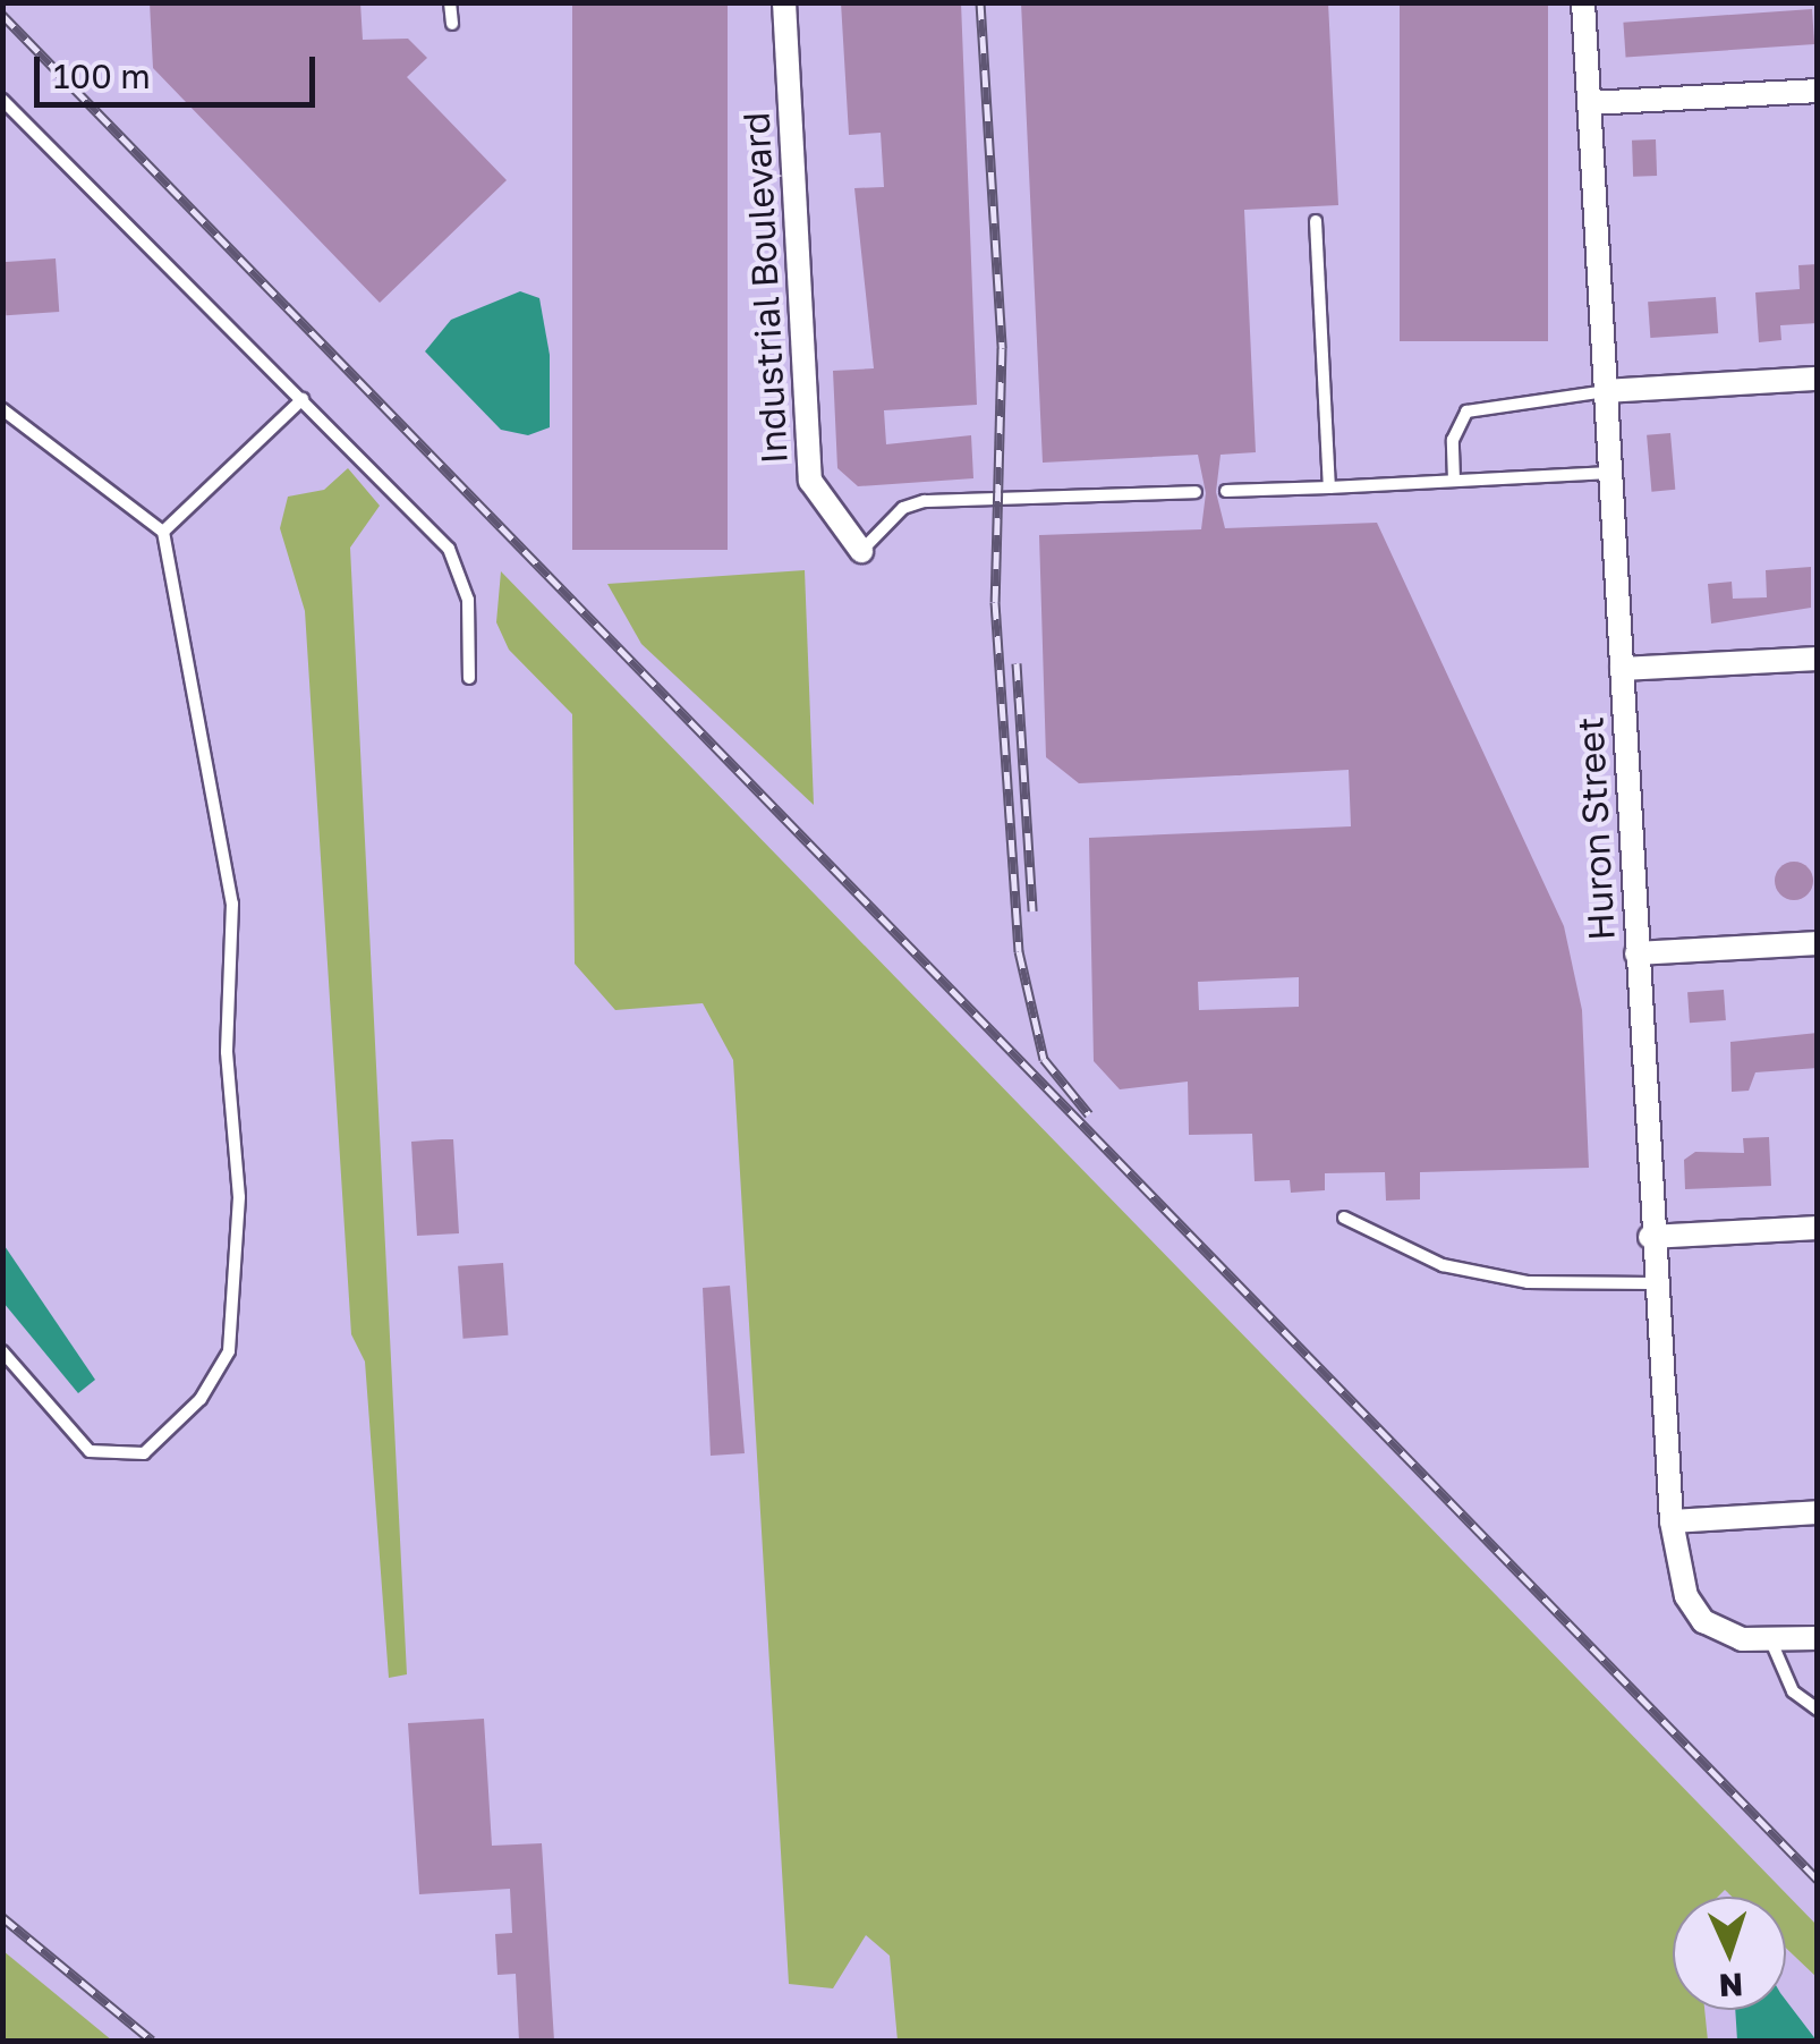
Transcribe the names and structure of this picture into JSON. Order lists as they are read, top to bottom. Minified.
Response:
{"streets":{"street":["Industrial Boulevard","Huron Street"]},"scale_bar":"100 m","north":"bottom"}
